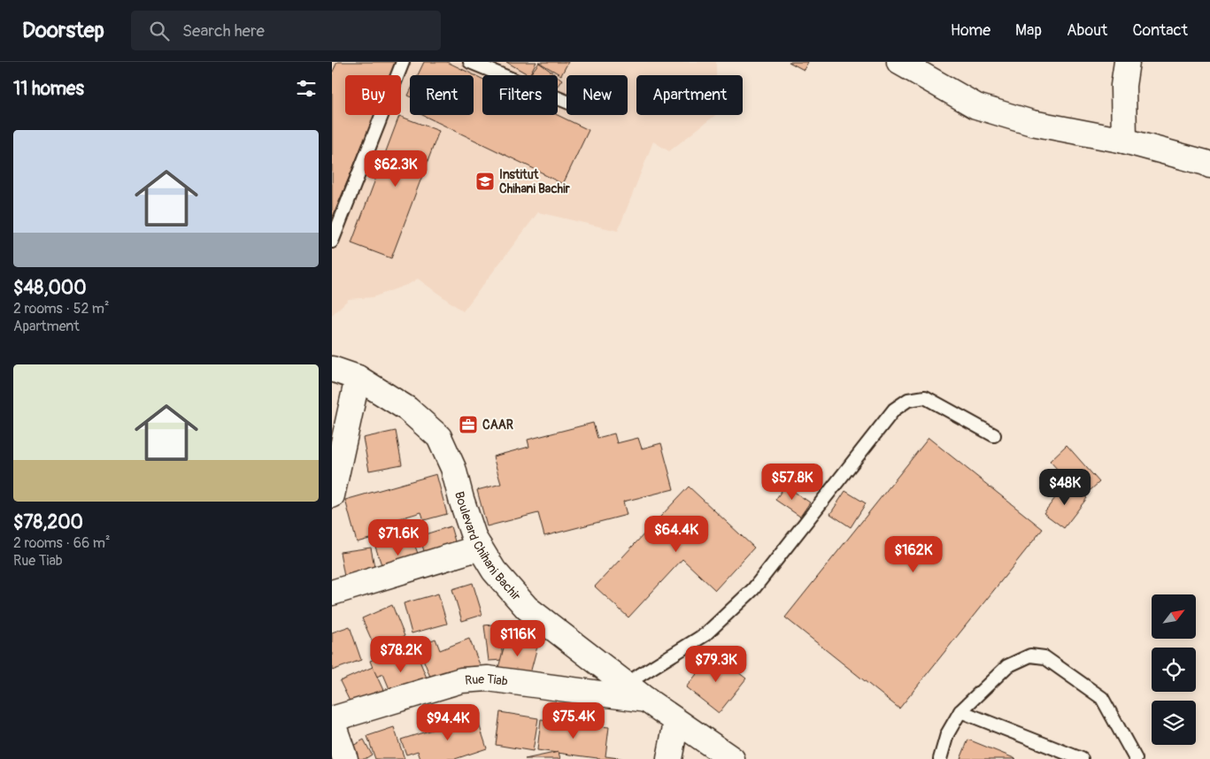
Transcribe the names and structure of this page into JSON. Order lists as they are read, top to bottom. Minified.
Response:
{"streets":{"main road":["Boulevard Chihani Bachir","Rue Tiab"]},"crossings":[["Boulevard Chihani Bachir","Rue Tiab"]],"places":{"school or university":["Institut Chihani Bachir"],"office":["CAAR"]},"north":"top right","page":{"header":"Doorstep","search":"Search here","nav":["Home","Map","About","Contact"],"heading":"11 homes","chip":["Buy","Rent","Filters","New","Apartment"],"list":[{"name":"$48,000","note":"2 rooms · 52 m² · Apartment"},{"name":"$78,200","note":"2 rooms · 66 m² · Rue Tiab"}],"price":["$62.3K","$57.8K","$48K","$64.4K","$71.6K","$162K","$116K","$78.2K","$79.3K","$75.4K","$94.4K"]}}
